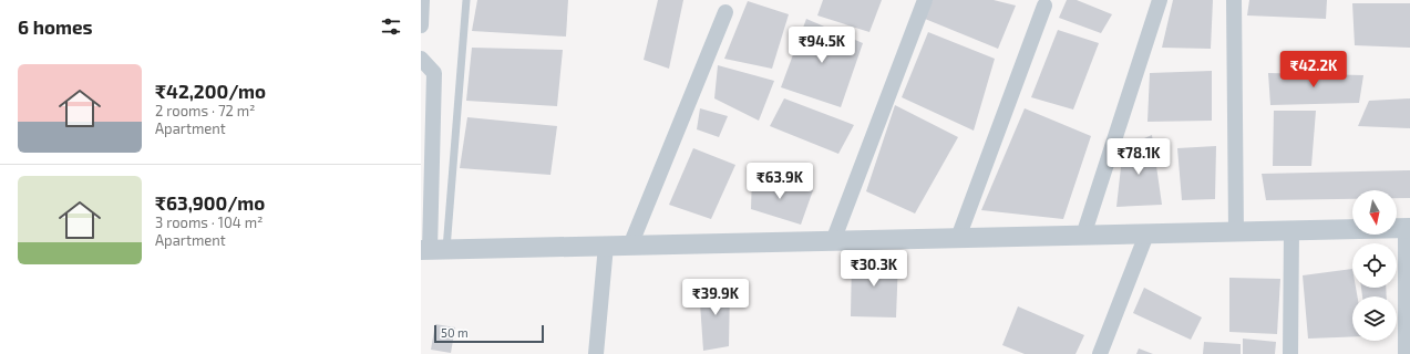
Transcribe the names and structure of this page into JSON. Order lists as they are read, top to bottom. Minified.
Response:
{"scale_bar":"50 m","north":"bottom","page":{"heading":"6 homes","price":["₹94.5K","₹42.2K","₹78.1K","₹63.9K","₹30.3K","₹39.9K"],"list":[{"name":"₹42,200/mo","note":"2 rooms · 72 m² · Apartment"},{"name":"₹63,900/mo","note":"3 rooms · 104 m² · Apartment"}],"scale":"50 m"}}
